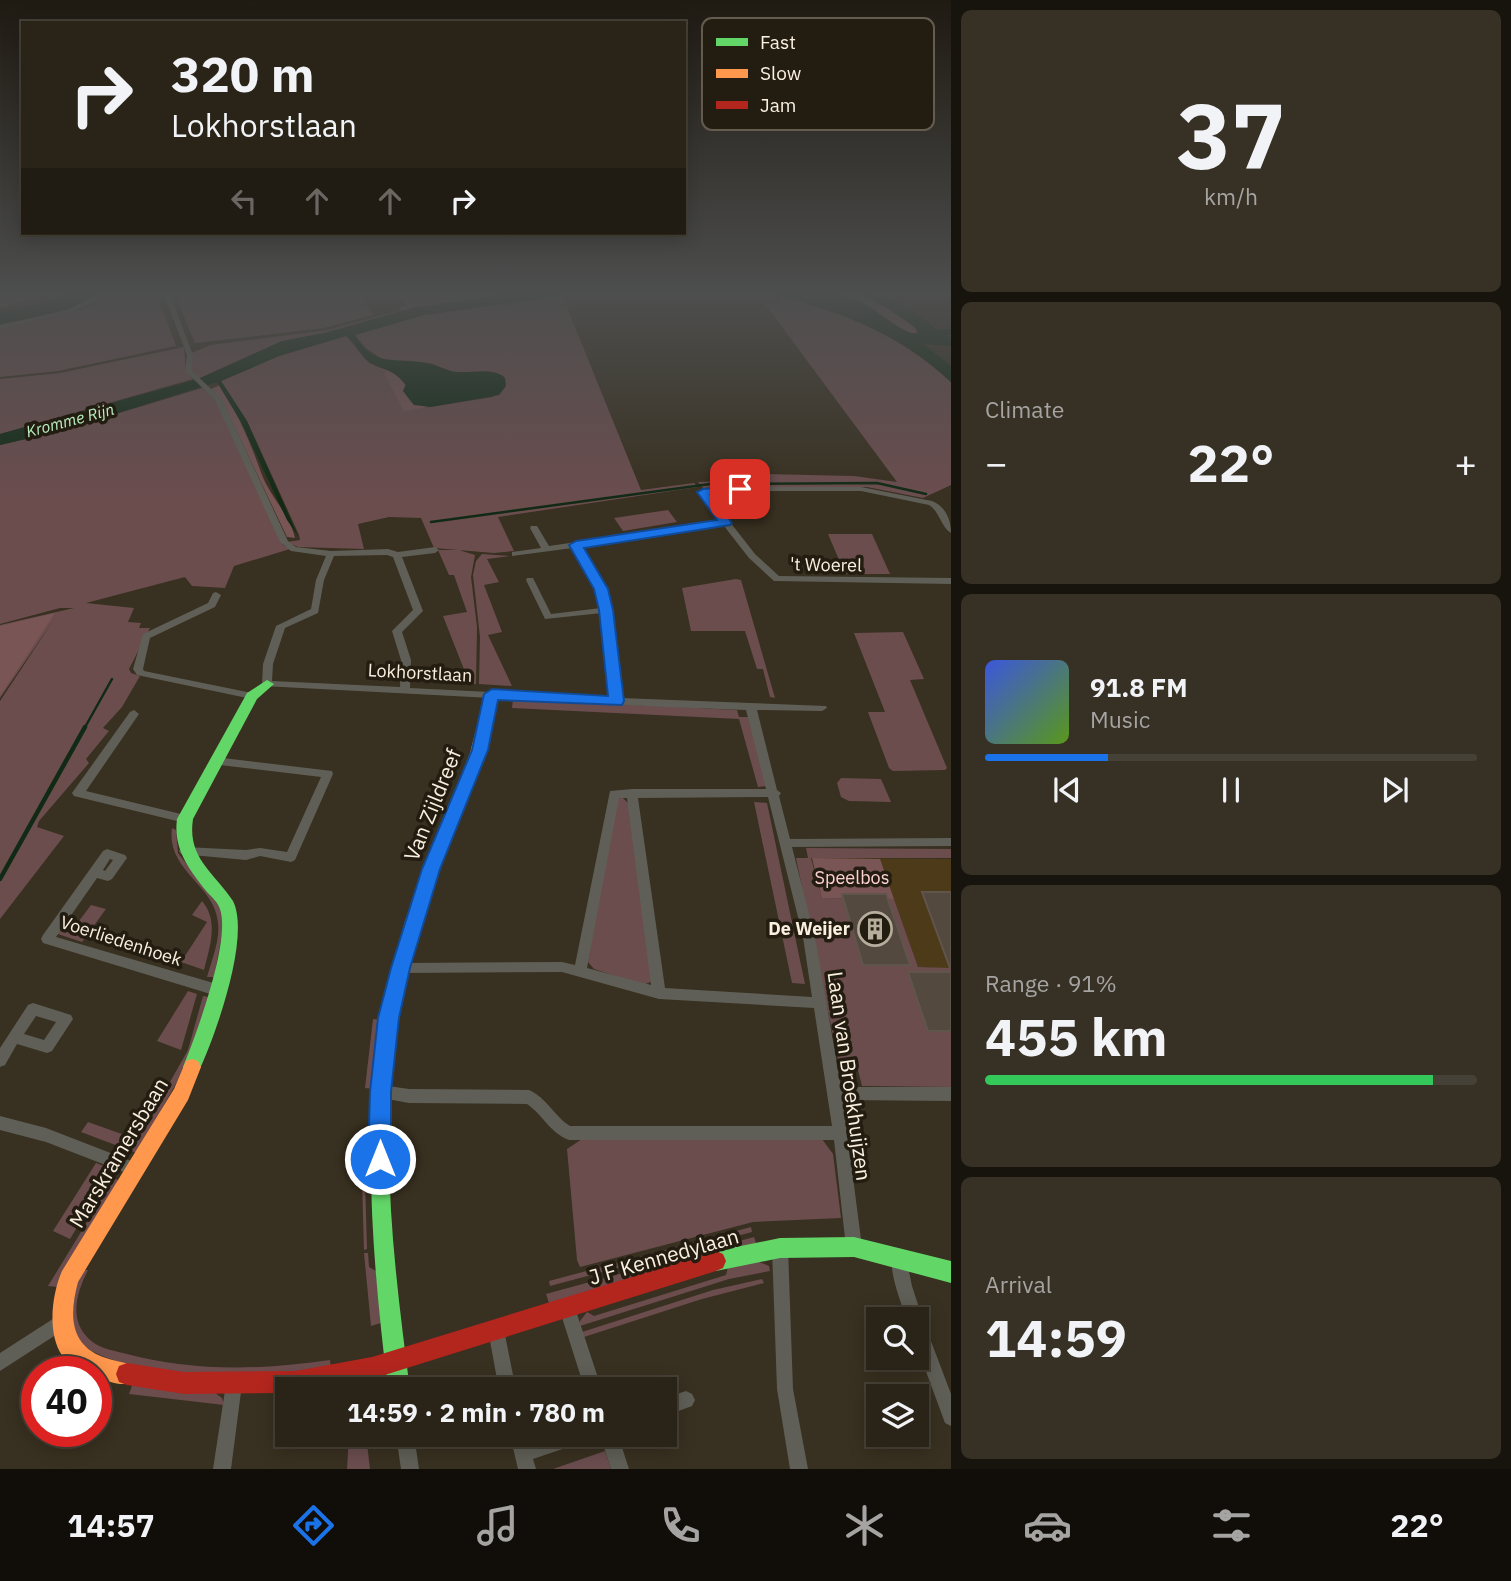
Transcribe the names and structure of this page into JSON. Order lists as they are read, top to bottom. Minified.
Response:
{"streets":{"street":["'t Woerel","Lokhorstlaan","Van Zijldreef","Voerliedenhoek","Laan van Broekhuijzen","Marskramersbaan","J F Kennedylaan"]},"crossings":[["Lokhorstlaan","Van Zijldreef"],["Lokhorstlaan","Laan van Broekhuijzen"],["Van Zijldreef","J F Kennedylaan"],["Voerliedenhoek","Marskramersbaan"],["Laan van Broekhuijzen","J F Kennedylaan"]],"water":["Kromme Rijn"],"parks":["Speelbos"],"places":{"building":["De Weijer"]},"legend":["Fast","Slow","Jam"],"page":{"tile":[["37","km/h"],"Climate",["Range · 91%","455 km"],["Arrival","14:59"]],"turn":["320 m","Lokhorstlaan"],"heat":["−","22°","+"],"song":["91.8 FM","Music"],"limit":"40","trip":"14:59 · 2 min · 780 m","tabs":["14:57","22°"]}}
